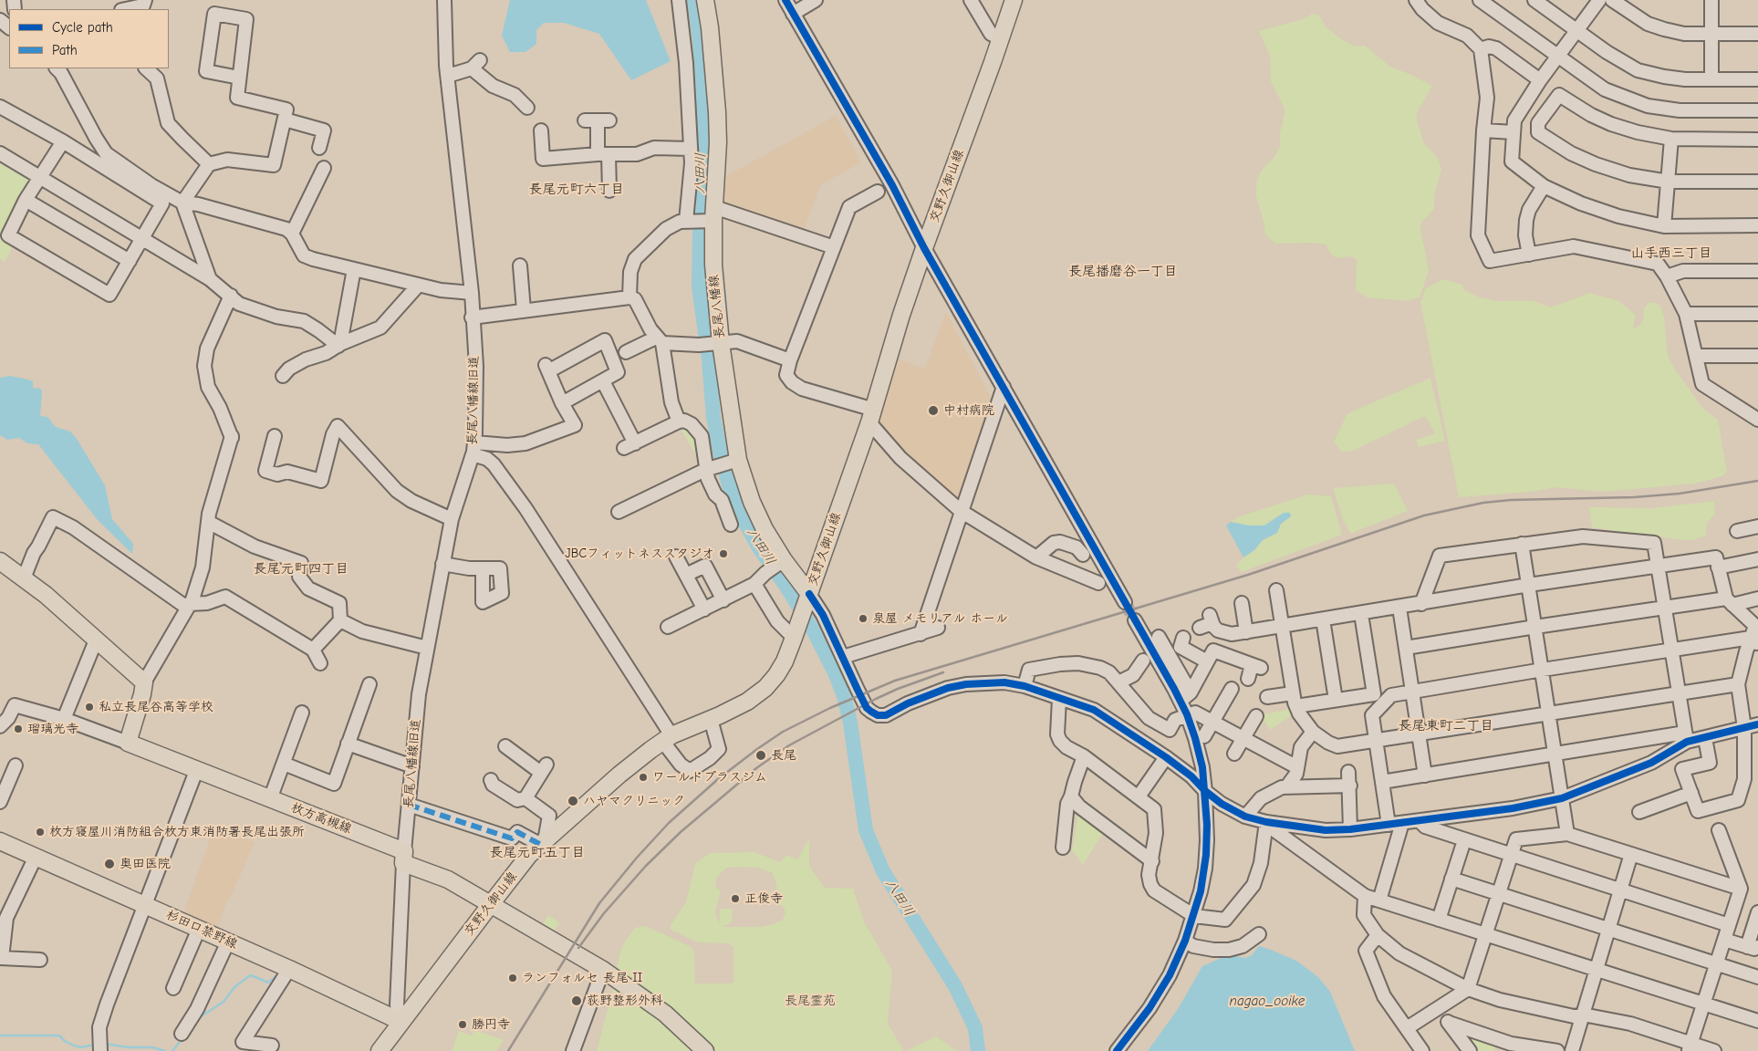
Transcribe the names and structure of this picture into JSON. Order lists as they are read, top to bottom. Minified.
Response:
{"streets":{"main road":["交野久御山線","長尾八幡線","枚方高槻線","杉田口禁野線"],"street":["長尾八幡線旧道"]},"crossings":[["交野久御山線","長尾八幡線"],["交野久御山線","長尾八幡線旧道"],["交野久御山線","枚方高槻線"],["交野久御山線","杉田口禁野線"],["長尾八幡線旧道","枚方高槻線"],["長尾八幡線旧道","杉田口禁野線"]],"districts":["長尾元町六丁目","山手西三丁目","長尾播磨谷一丁目","長尾元町四丁目","長尾東町二丁目","長尾元町五丁目"],"water":["八田川","nagao_ooike"],"parks":["長尾霊苑"],"places":["中村病院","JBCフィットネススタジオ","泉屋 メモリアル ホール","私立長尾谷高等学校","瑠璃光寺","長尾","ワールドプラスジム","ハヤマクリニック","枚方寝屋川消防組合枚方東消防署長尾出張所","奥田医院","正俊寺","ランフォルセ 長尾 II","荻野整形外科","勝円寺"],"legend":["Cycle path","Path"]}
